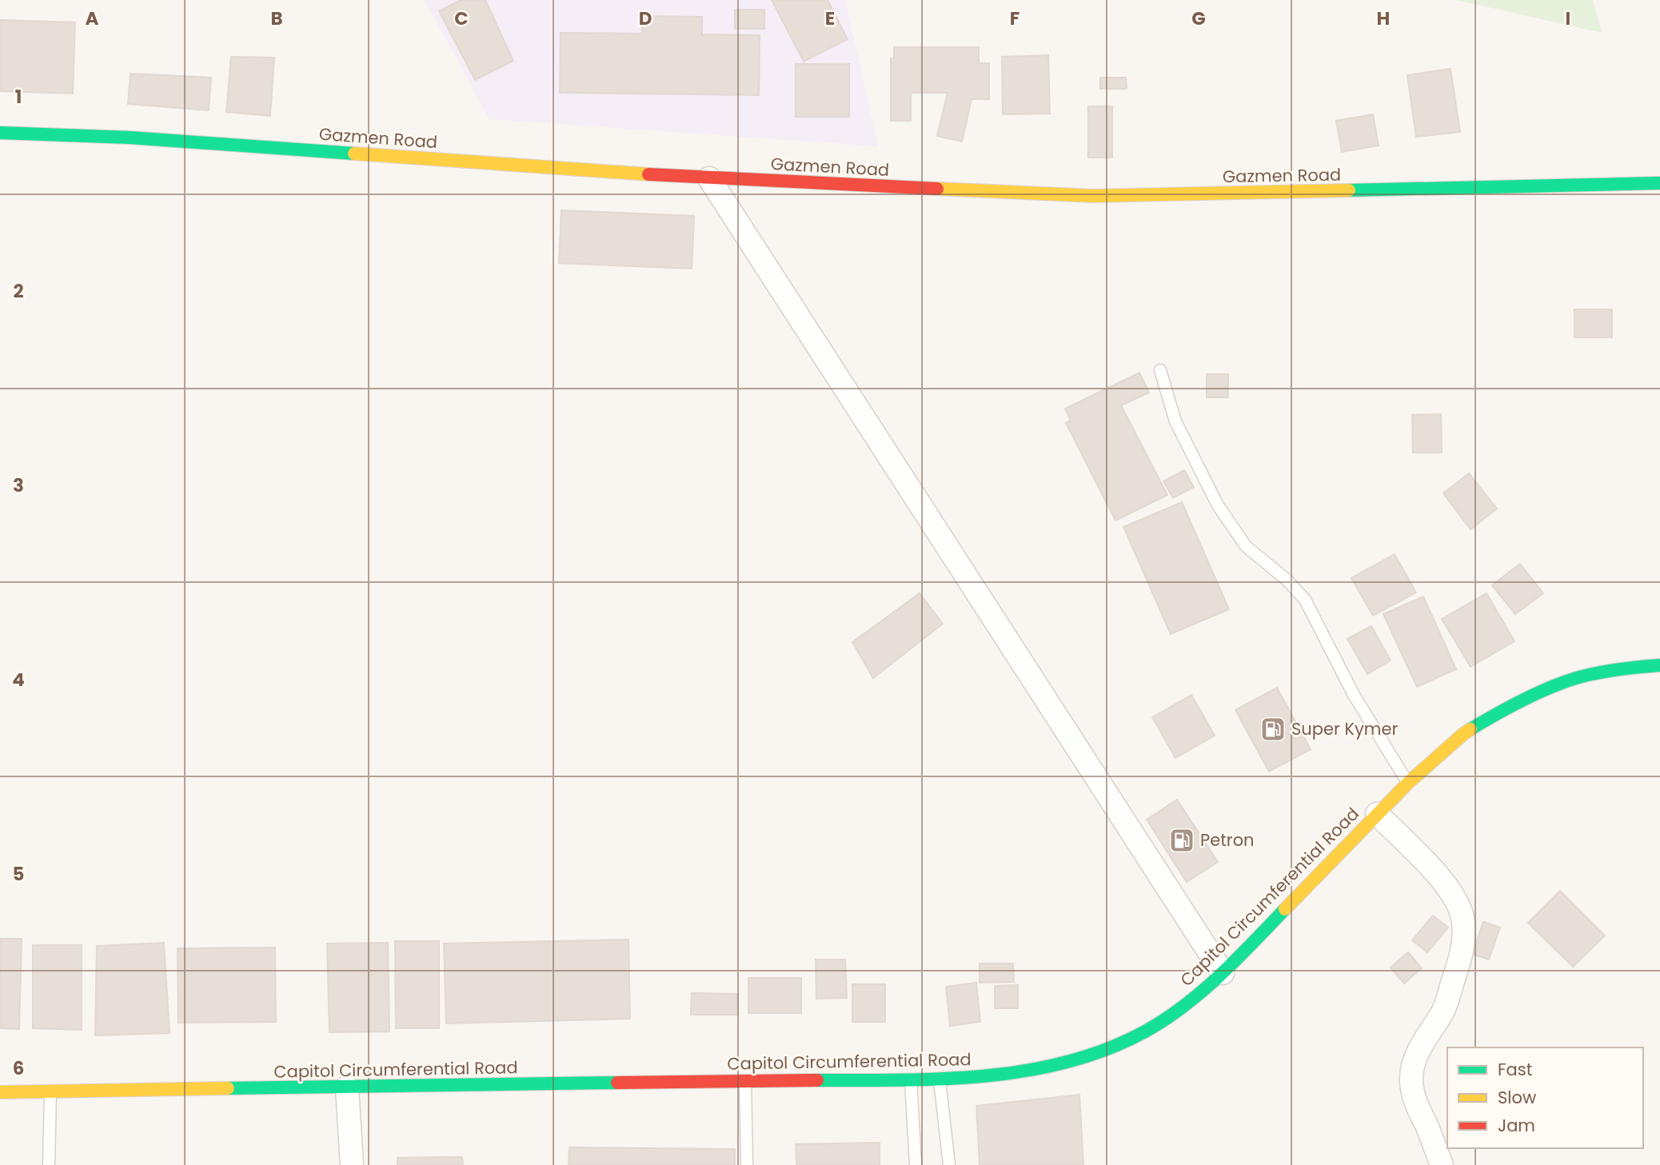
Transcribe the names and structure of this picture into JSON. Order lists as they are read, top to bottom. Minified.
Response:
{"streets":{"main road":["Gazmen Road","Capitol Circumferential Road"]},"places":{"fuel station":["Super Kymer","Petron"]},"legend":["Fast","Slow","Jam"],"grid":{"columns":["A","B","C","D","E","F","G","H","I"],"rows":["1","2","3","4","5","6"]}}
